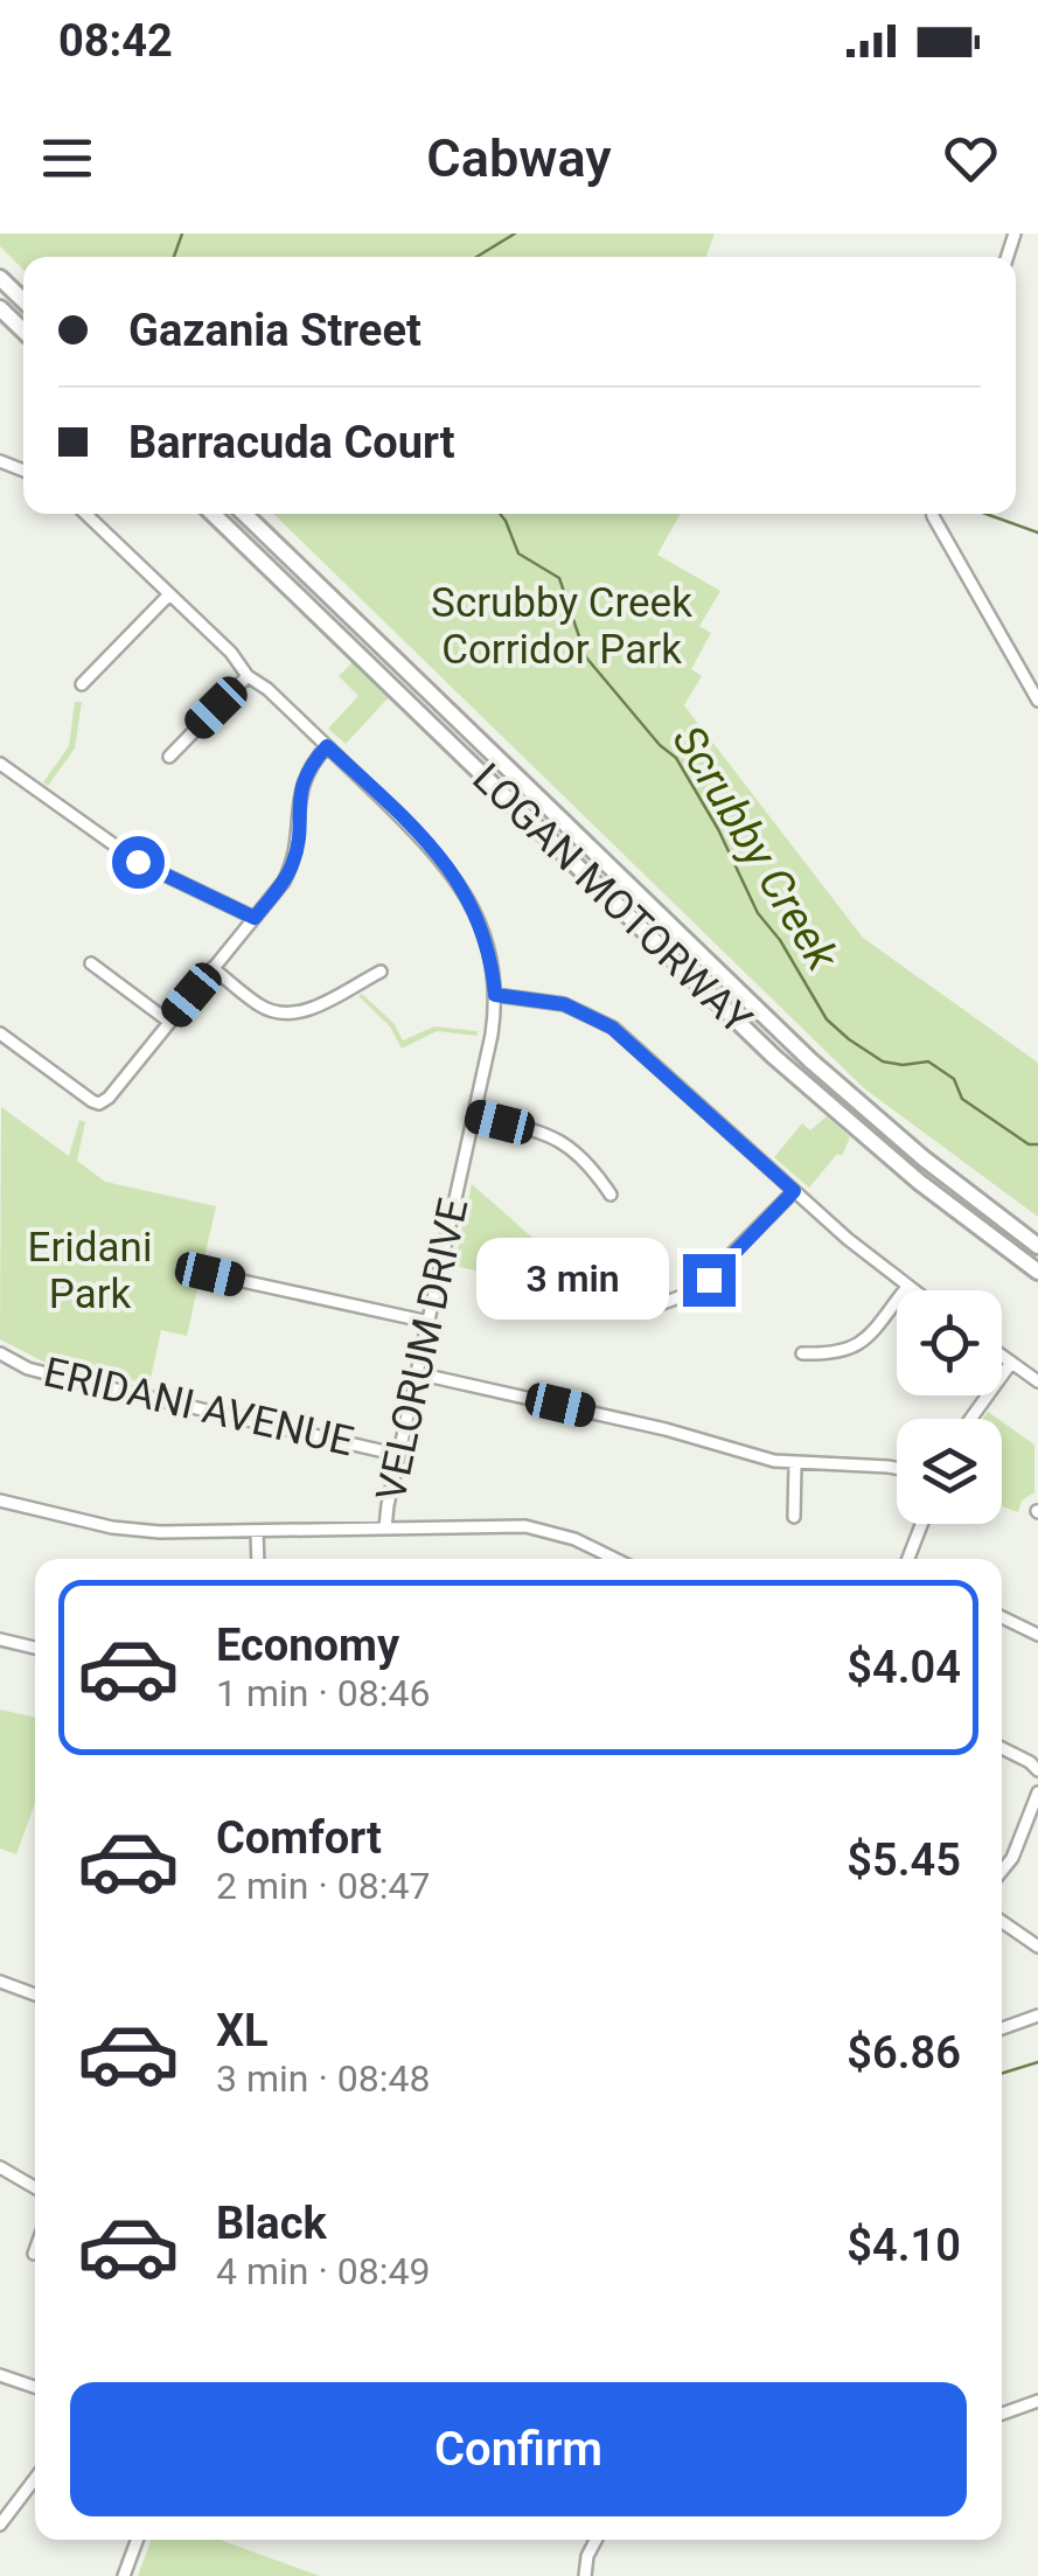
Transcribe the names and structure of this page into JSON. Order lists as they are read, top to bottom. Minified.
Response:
{"streets":{"highway":["LOGAN MOTORWAY"],"street":["VELORUM DRIVE","ERIDANI AVENUE"]},"crossings":[["VELORUM DRIVE","ERIDANI AVENUE"]],"water":["Scrubby Creek"],"parks":["Scrubby Creek Corridor Park","Eridani Park"],"page":{"status":"08:42","header":"Cabway","banner":["Gazania Street","Barracuda Court"],"bubble":"3 min","list":[{"name":"Economy","note":"1 min · 08:46","value":"$4.04"},{"name":"Comfort","note":"2 min · 08:47","value":"$5.45"},{"name":"XL","note":"3 min · 08:48","value":"$6.86"},{"name":"Black","note":"4 min · 08:49","value":"$4.10"}],"buttons":"Confirm"}}
